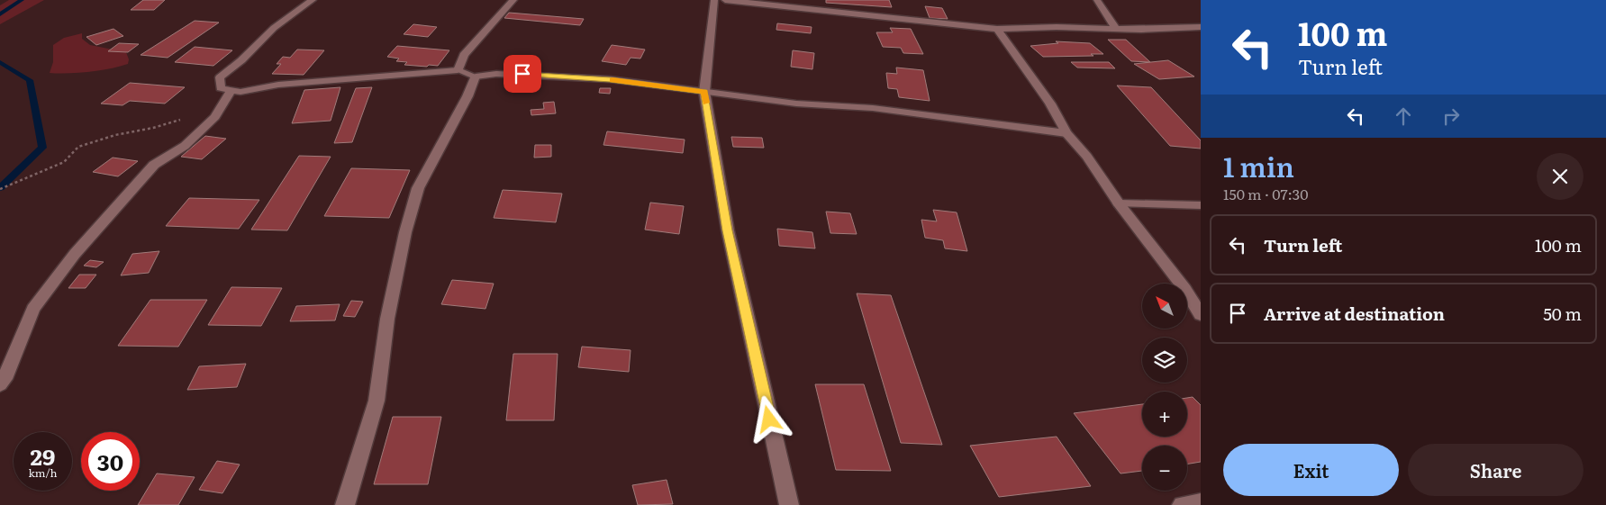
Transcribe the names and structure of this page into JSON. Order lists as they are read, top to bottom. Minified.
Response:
{"north":"top left","page":{"turn":["100 m","Turn left"],"heading":["1 min","150 m · 07:30"],"list":[{"name":"Turn left","value":"100 m"},{"name":"Arrive at destination","value":"50 m"}],"map_buttons":["+","−"],"speed":"29 km/h","limit":"30","buttons":["Exit","Share"]}}
